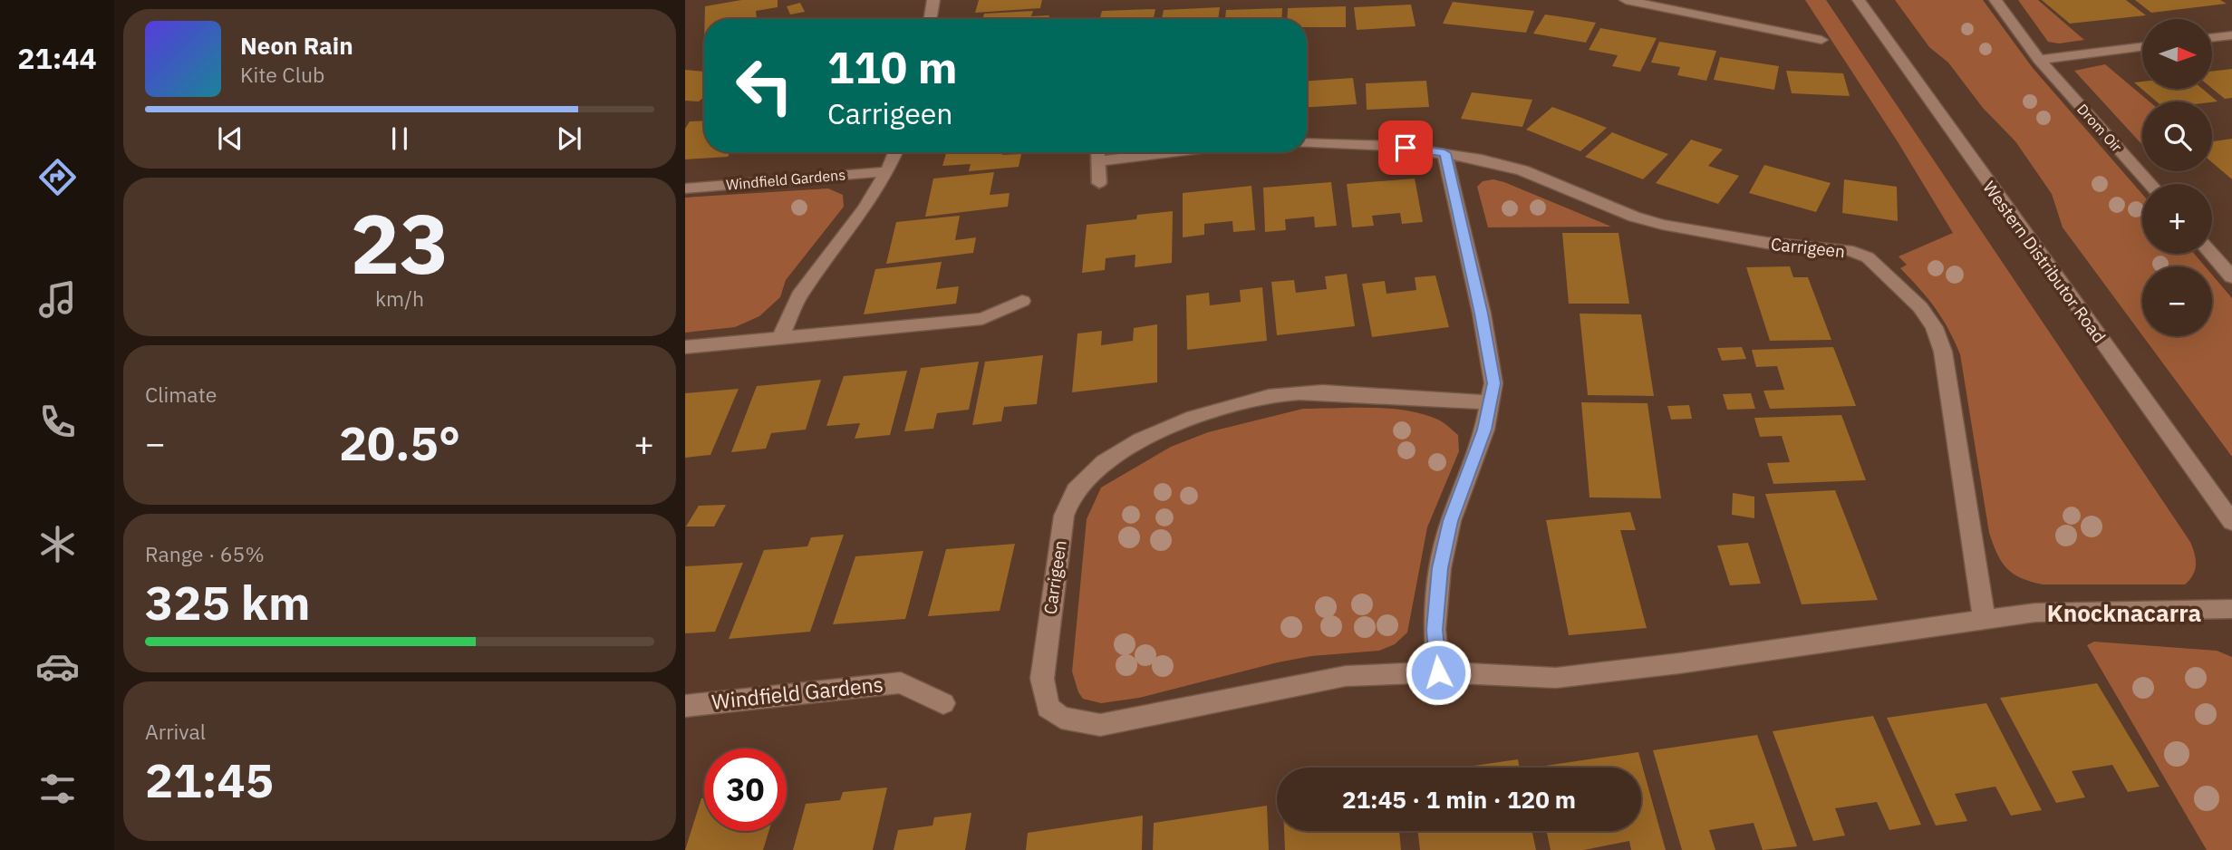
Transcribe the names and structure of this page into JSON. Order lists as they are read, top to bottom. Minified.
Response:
{"streets":{"street":["Drom Oir","Windfield Gardens","Carrigeen","Western Distributor Road"]},"districts":["Knocknacarra"],"north":"right","page":{"tabs":"21:44","map_buttons":["+","−"],"turn":["110 m","Carrigeen"],"song":["Neon Rain","Kite Club"],"tile":[["23","km/h"],"Climate",["Range · 65%","325 km"],["Arrival","21:45"]],"heat":["−","20.5°","+"],"limit":"30","trip":"21:45 · 1 min · 120 m"}}
